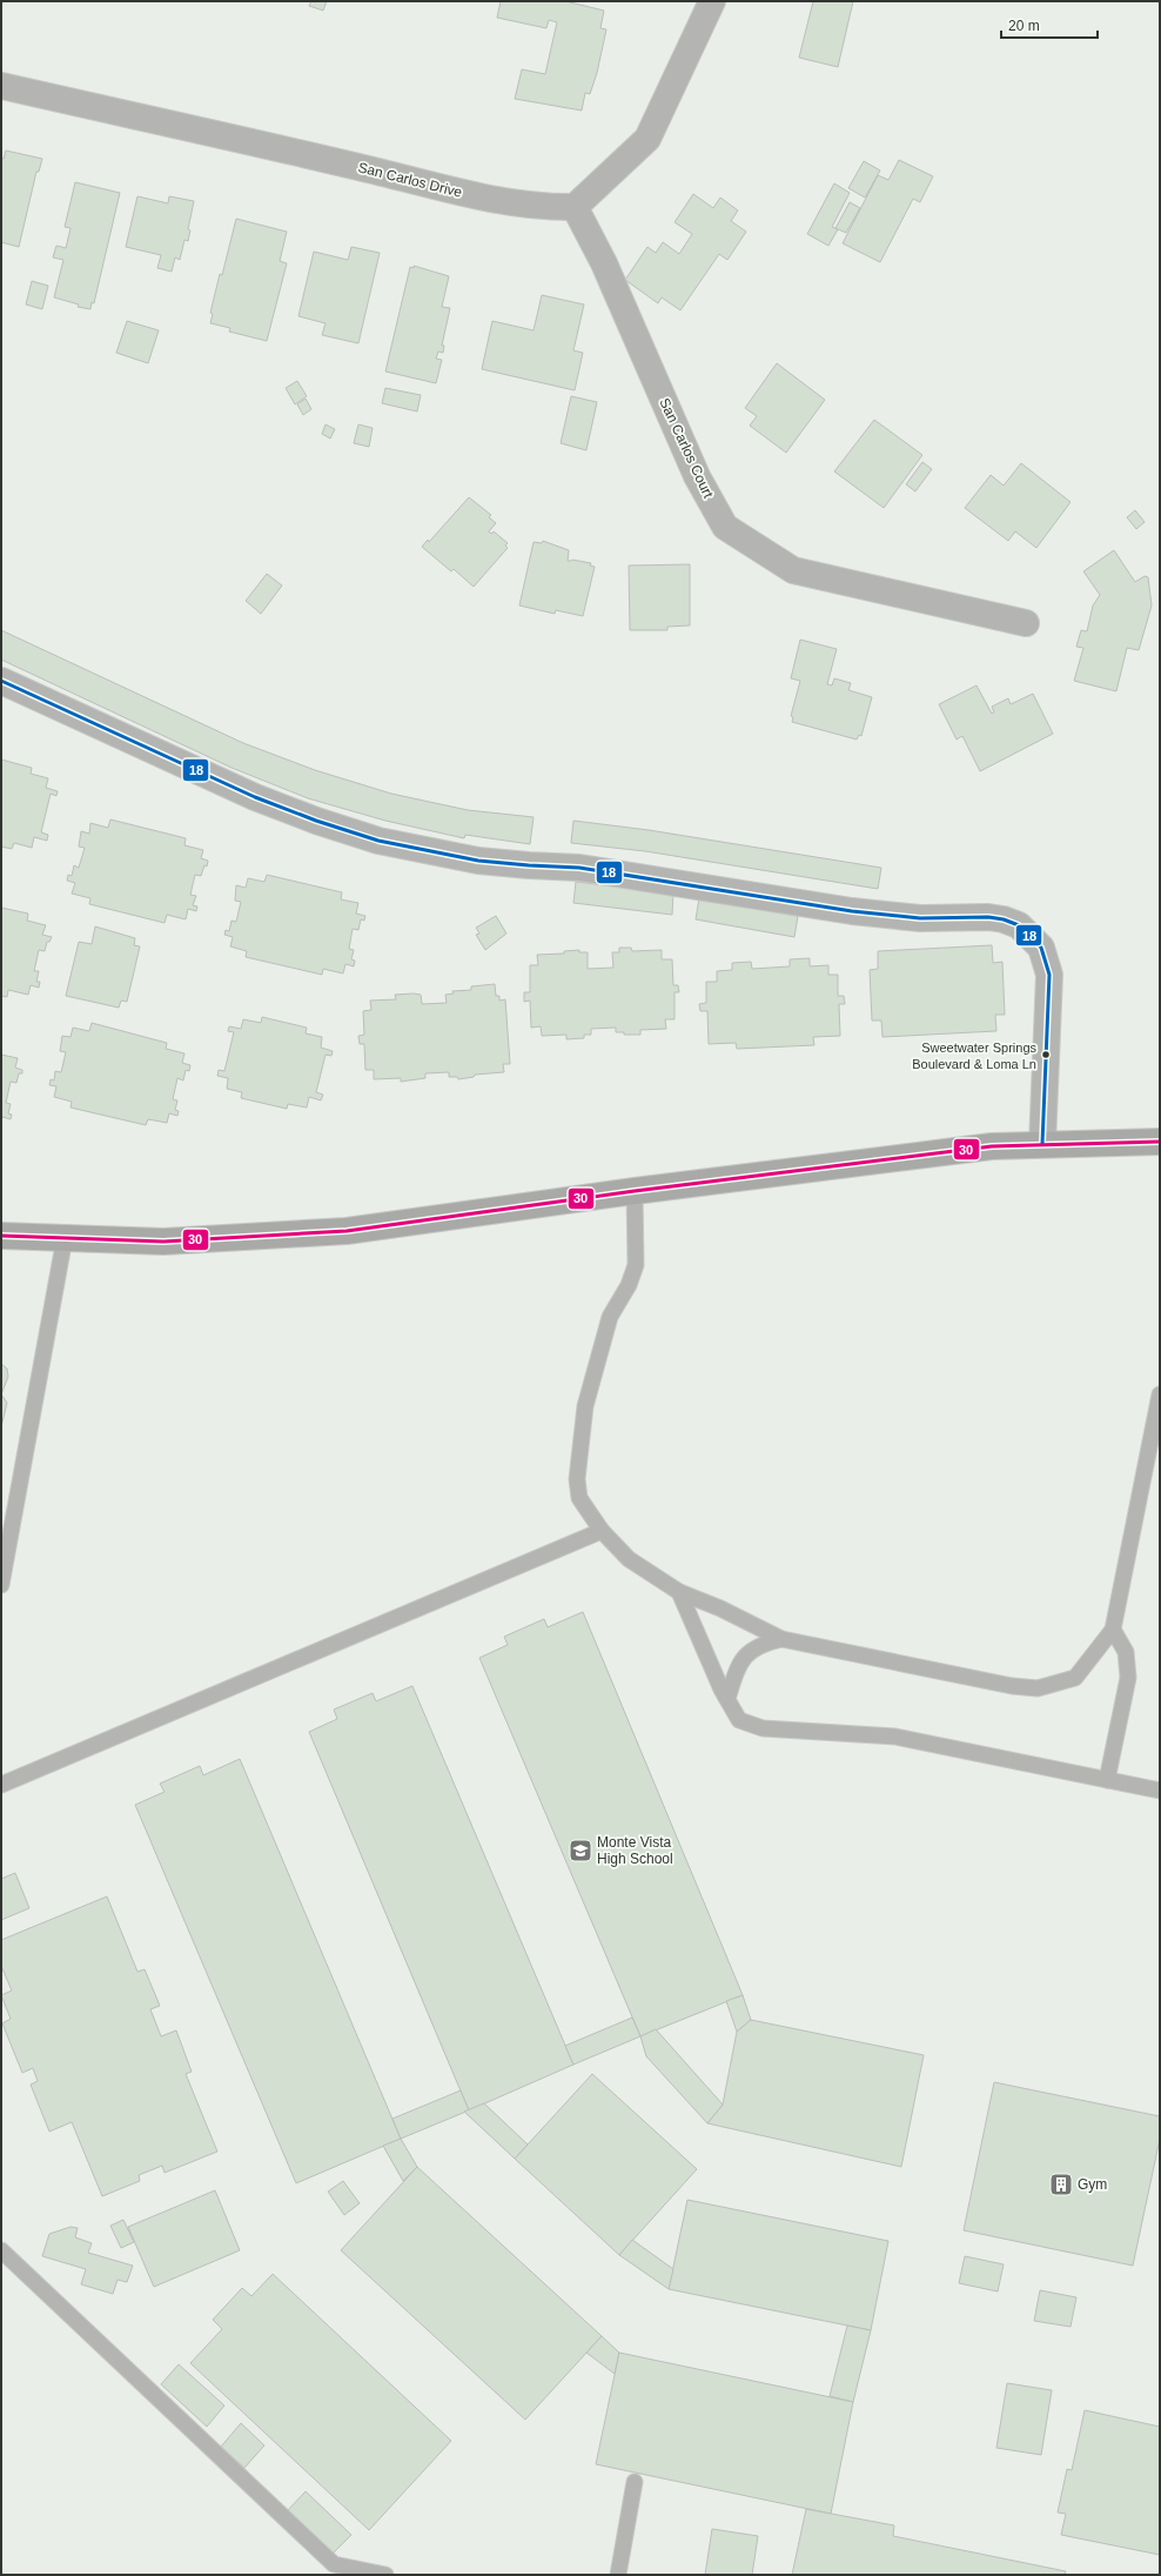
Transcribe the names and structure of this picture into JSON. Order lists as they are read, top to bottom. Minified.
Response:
{"streets":{"street":["San Carlos Drive","San Carlos Court"]},"crossings":[["San Carlos Drive","San Carlos Court"]],"places":{"other":["Sweetwater Springs Boulevard & Loma Ln"],"school or university":["Monte Vista High School"],"building":["Gym"]},"lines":["transit line 18","transit line 30"],"scale_bar":"20 m"}
